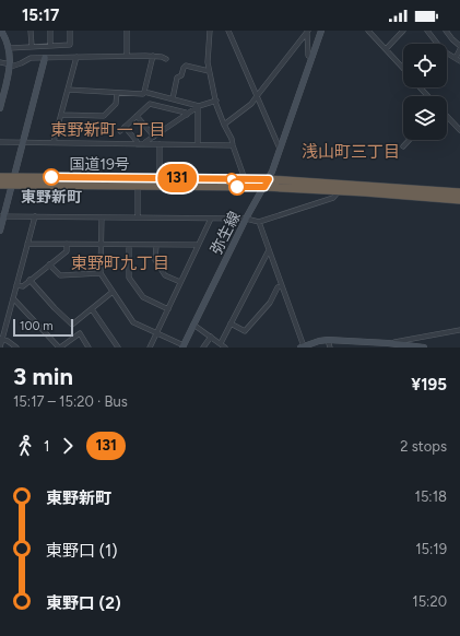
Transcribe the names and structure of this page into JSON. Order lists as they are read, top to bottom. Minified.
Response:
{"streets":{"highway":["国道19号"],"street":["弥生線"]},"crossings":[["国道19号","弥生線"]],"districts":["東野新町一丁目","浅山町三丁目","東野町九丁目"],"places":["東野新町"],"lines":["bus line 131"],"scale_bar":"100 m","page":{"status":"15:17","on_map":"131","scale":"100 m","heading":["3 min","15:17 – 15:20 · Bus","¥195"],"legs":["1","131","2 stops"],"list":[{"name":"東野新町","value":"15:18"},{"name":"東野口 (1)","value":"15:19"},{"name":"東野口 (2)","value":"15:20"}]}}
